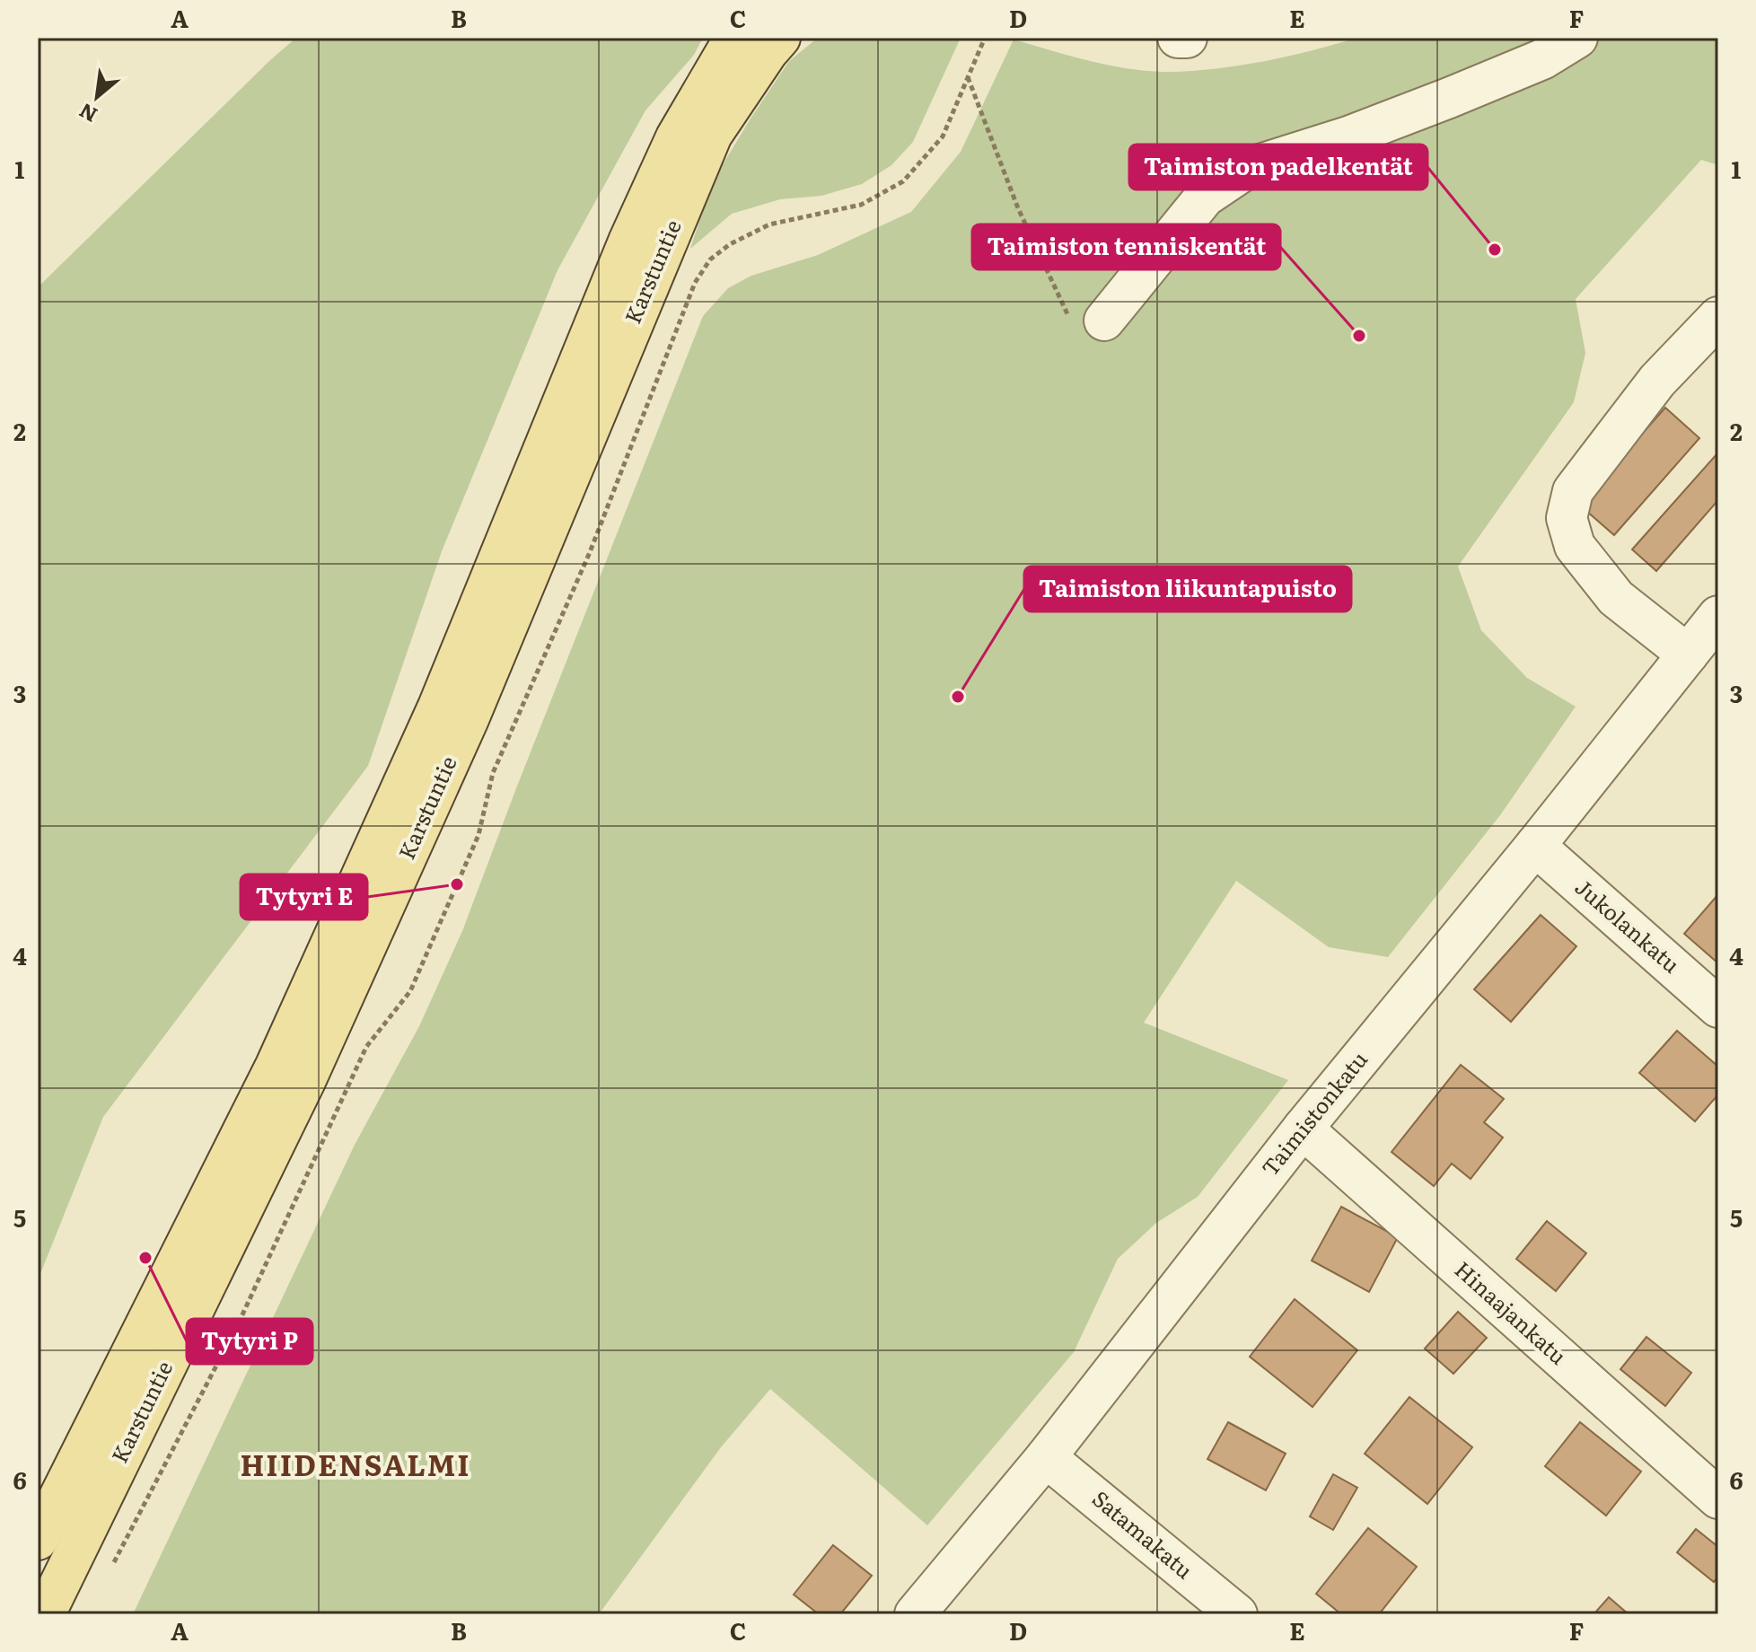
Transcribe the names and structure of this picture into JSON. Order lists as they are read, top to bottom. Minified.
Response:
{"streets":{"main road":["Karstuntie"],"street":["Jukolankatu","Taimistonkatu","Hinaajankatu","Satamakatu"]},"crossings":[["Jukolankatu","Taimistonkatu"],["Taimistonkatu","Hinaajankatu"],["Taimistonkatu","Satamakatu"]],"districts":["HIIDENSALMI"],"places":["Taimiston padelkentät","Taimiston tenniskentät","Taimiston liikuntapuisto","Tytyri E","Tytyri P"],"north":"bottom left","grid":{"columns":["A","B","C","D","E","F"],"rows":["1","2","3","4","5","6"]}}
